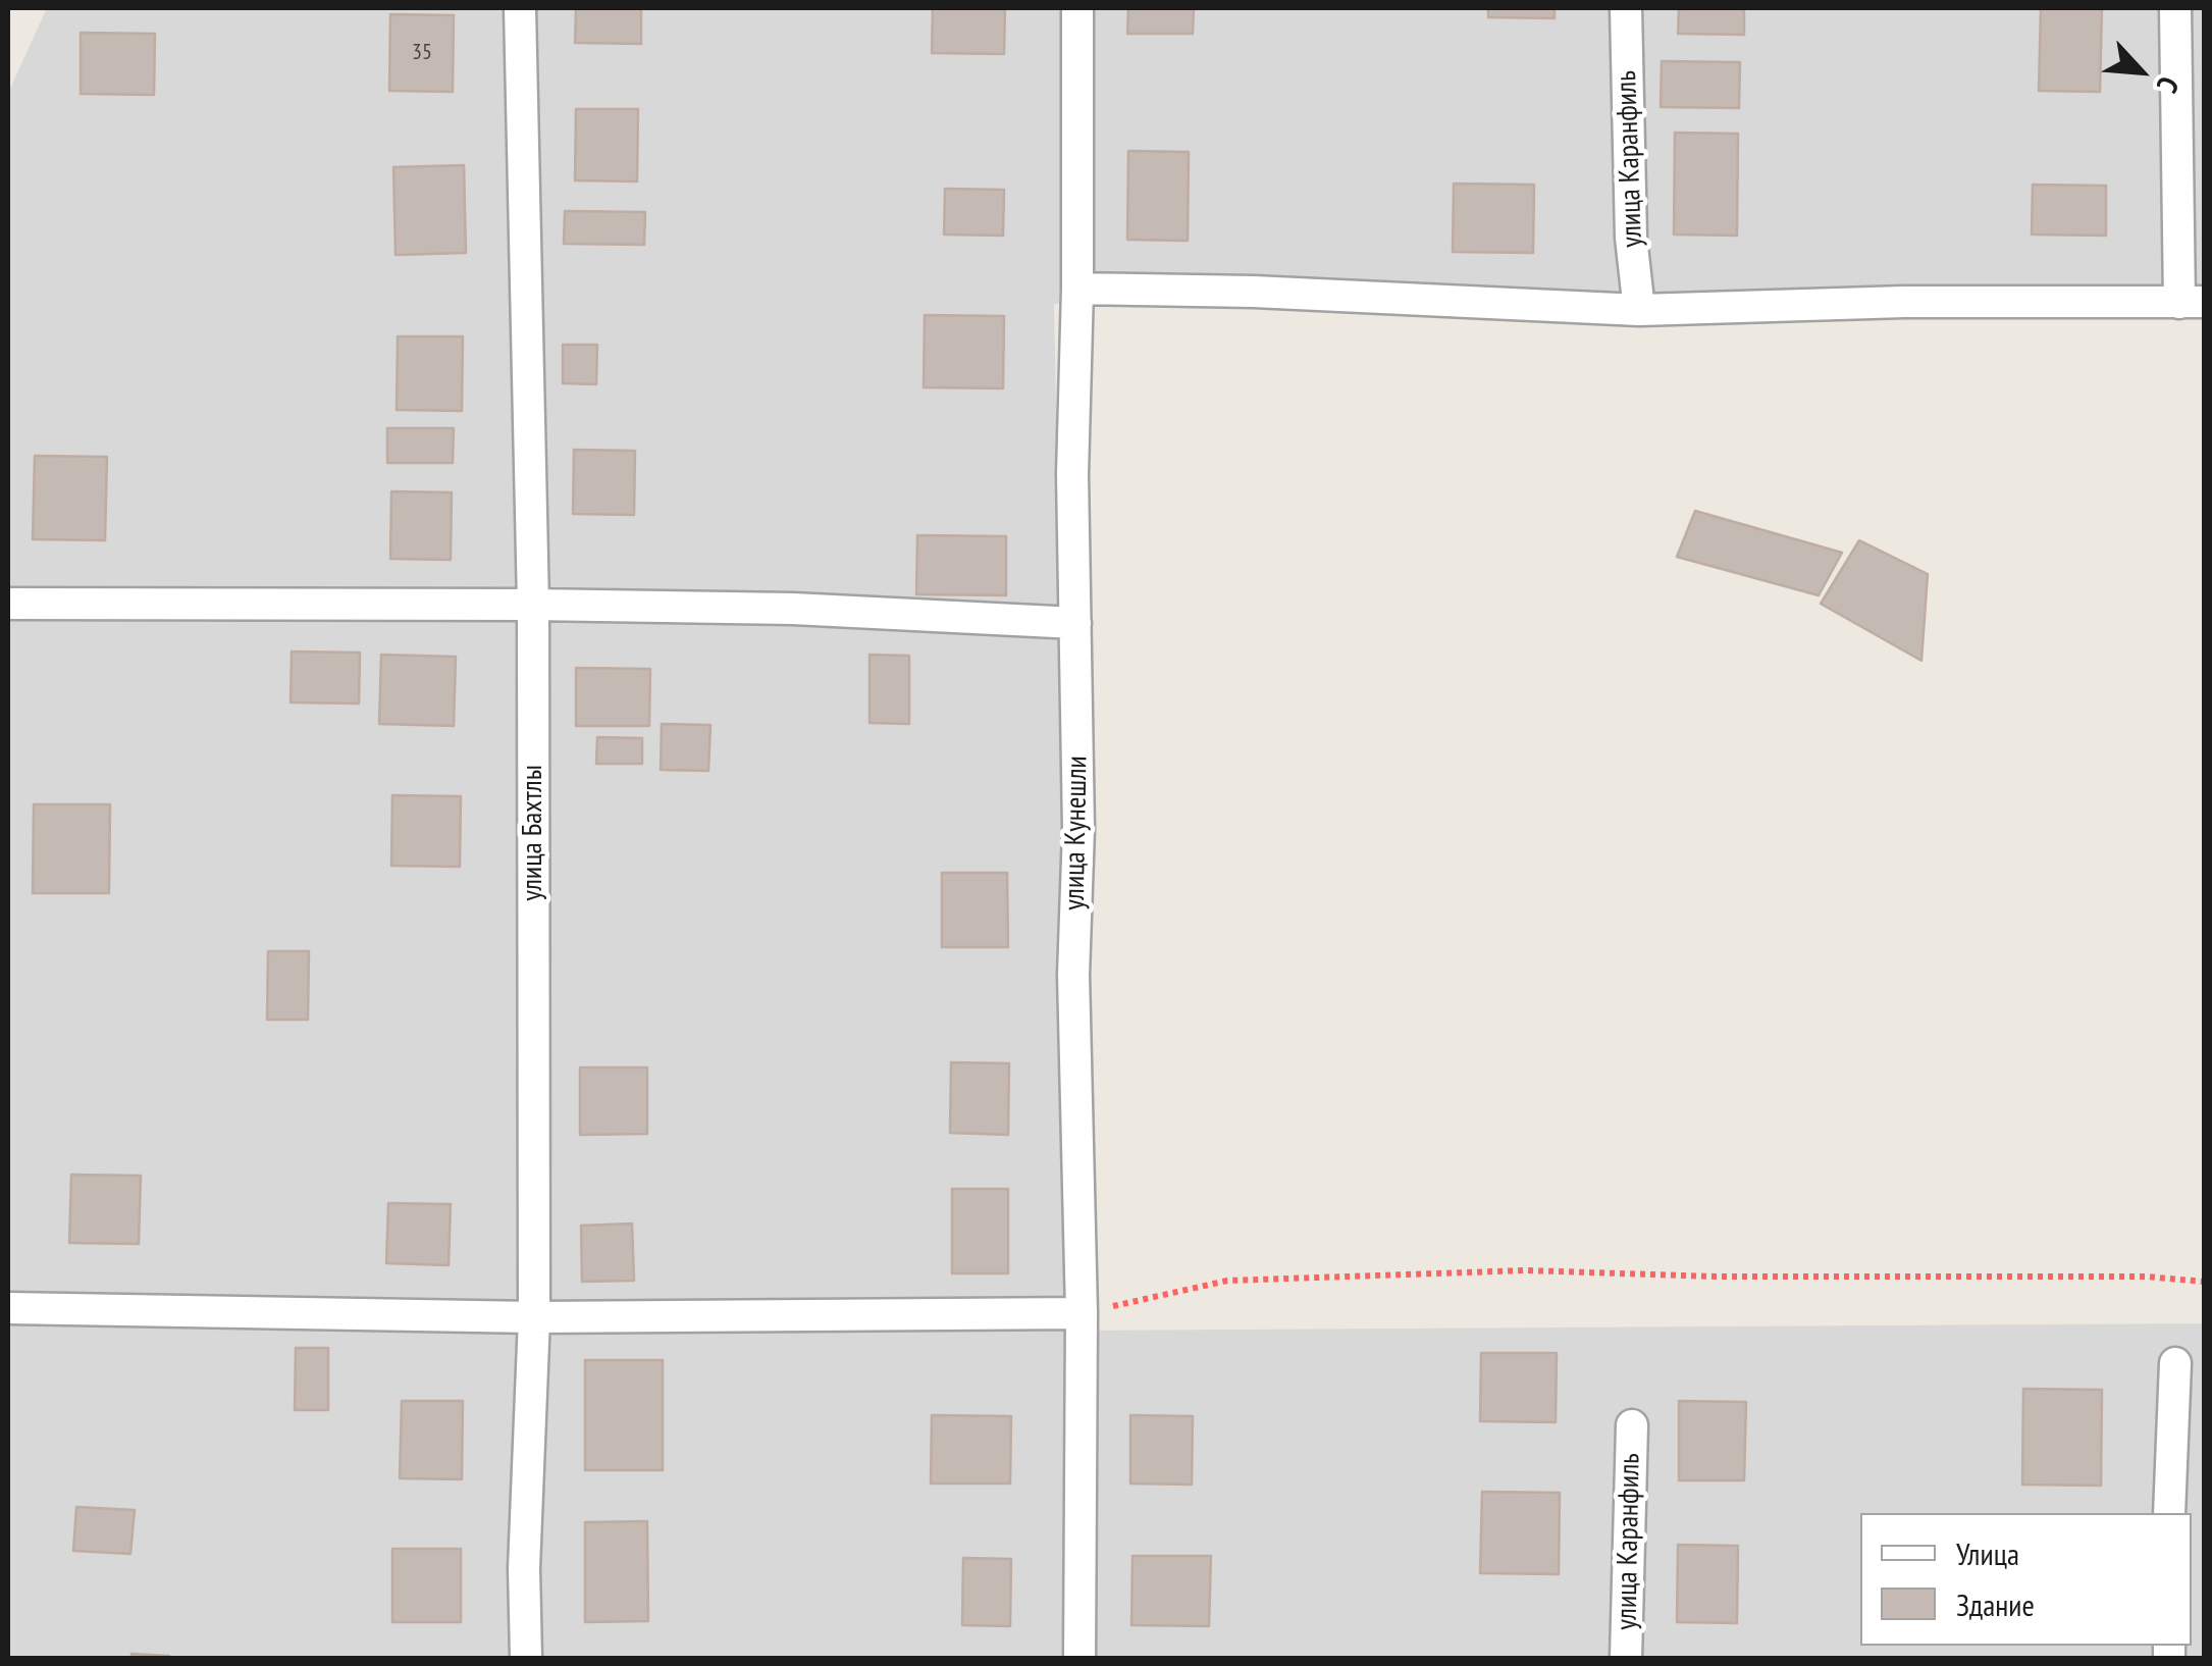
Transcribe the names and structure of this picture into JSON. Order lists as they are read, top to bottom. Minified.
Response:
{"streets":{"street":["улица Каранфиль","улица Бахтлы","улица Кунешли"]},"house_numbers":["35"],"legend":["Улица","Здание"],"north":"bottom right"}
